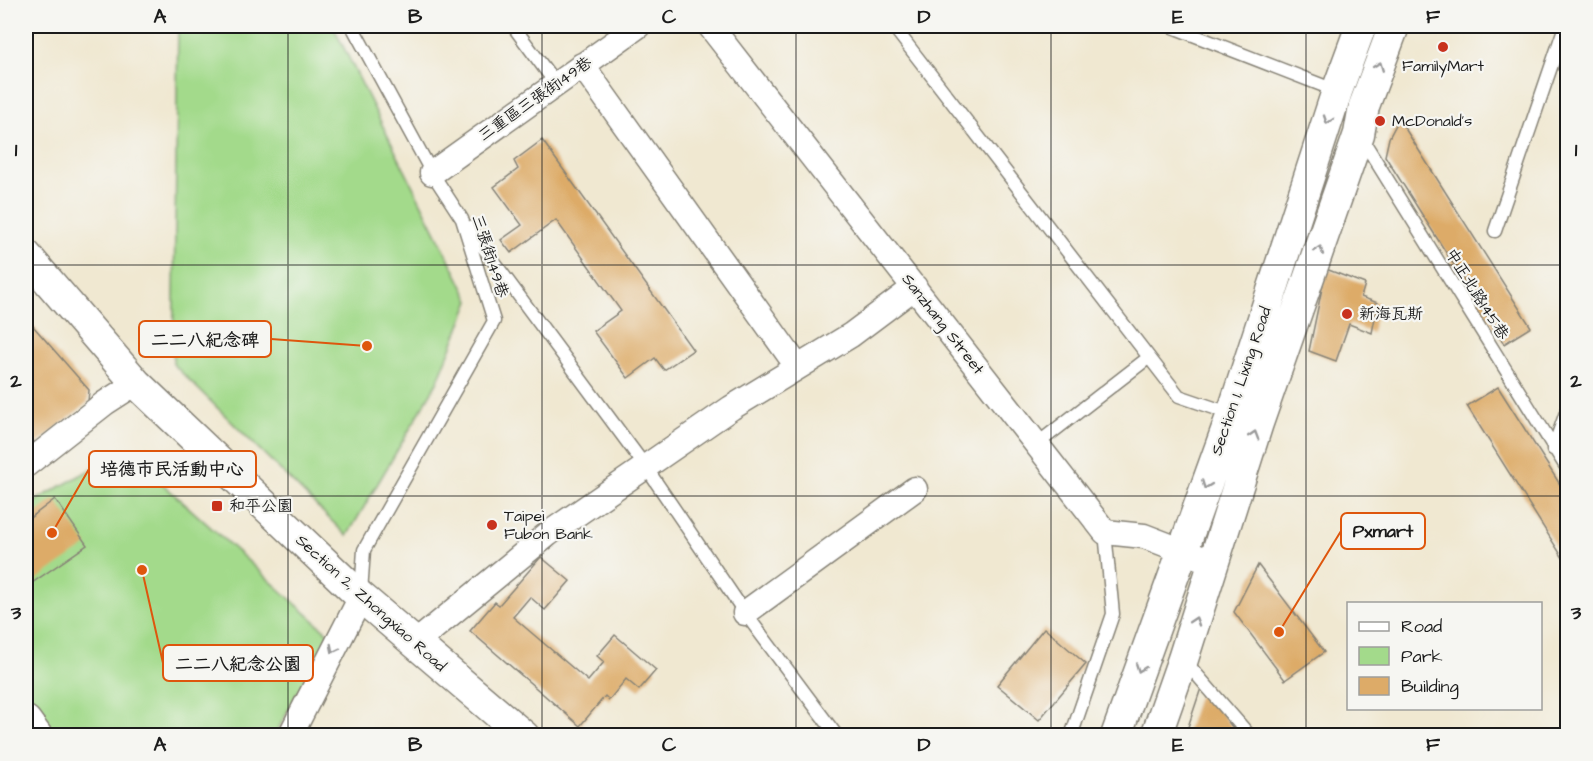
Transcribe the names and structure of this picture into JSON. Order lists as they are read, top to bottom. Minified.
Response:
{"streets":{"street":["三重區三張街149巷","Sanzhang Street","Section 1, Lixing Road","Section 2, Zhongxiao Road"],"lane":["三張街149巷","中正北路145巷"]},"crossings":[["三重區三張街149巷","三張街149巷"],["三張街149巷","Section 2, Zhongxiao Road"],["中正北路145巷","Section 1, Lixing Road"]],"places":{"other":["FamilyMart","McDonald's","新海瓦斯","二二八紀念碑","Taipei Fubon Bank","培德市民活動中心","二二八紀念公園","Pxmart"],"transit":["和平公園"]},"legend":["Road","Park","Building"],"grid":{"columns":["A","B","C","D","E","F"],"rows":["1","2","3"]}}
